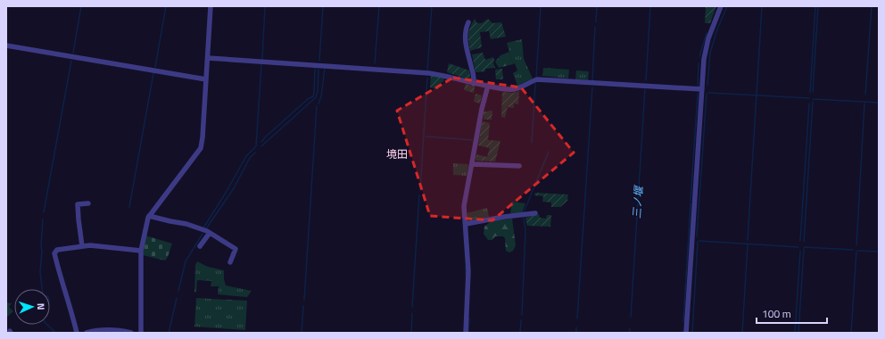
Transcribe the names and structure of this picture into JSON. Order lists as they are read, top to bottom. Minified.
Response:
{"districts":["境田"],"water":["三ノ堰"],"scale_bar":"100 m","north":"right"}
